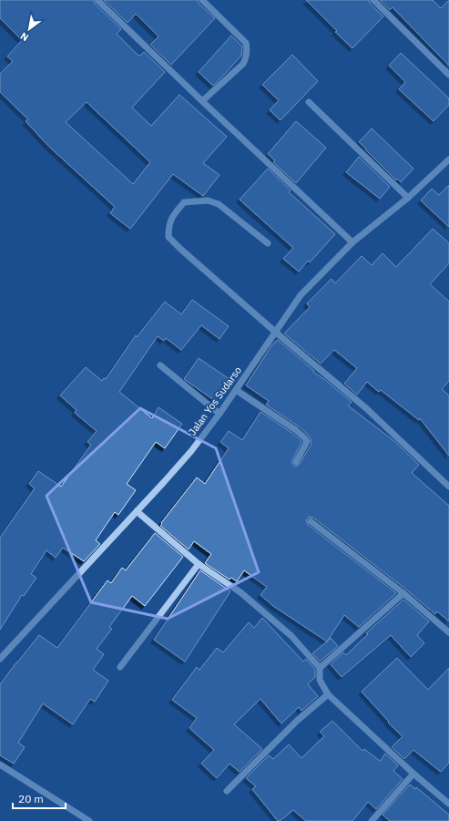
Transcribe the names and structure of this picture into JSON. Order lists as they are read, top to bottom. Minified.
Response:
{"streets":{"street":["Jalan Yos Sudarso"]},"scale_bar":"20 m","north":"bottom left"}
